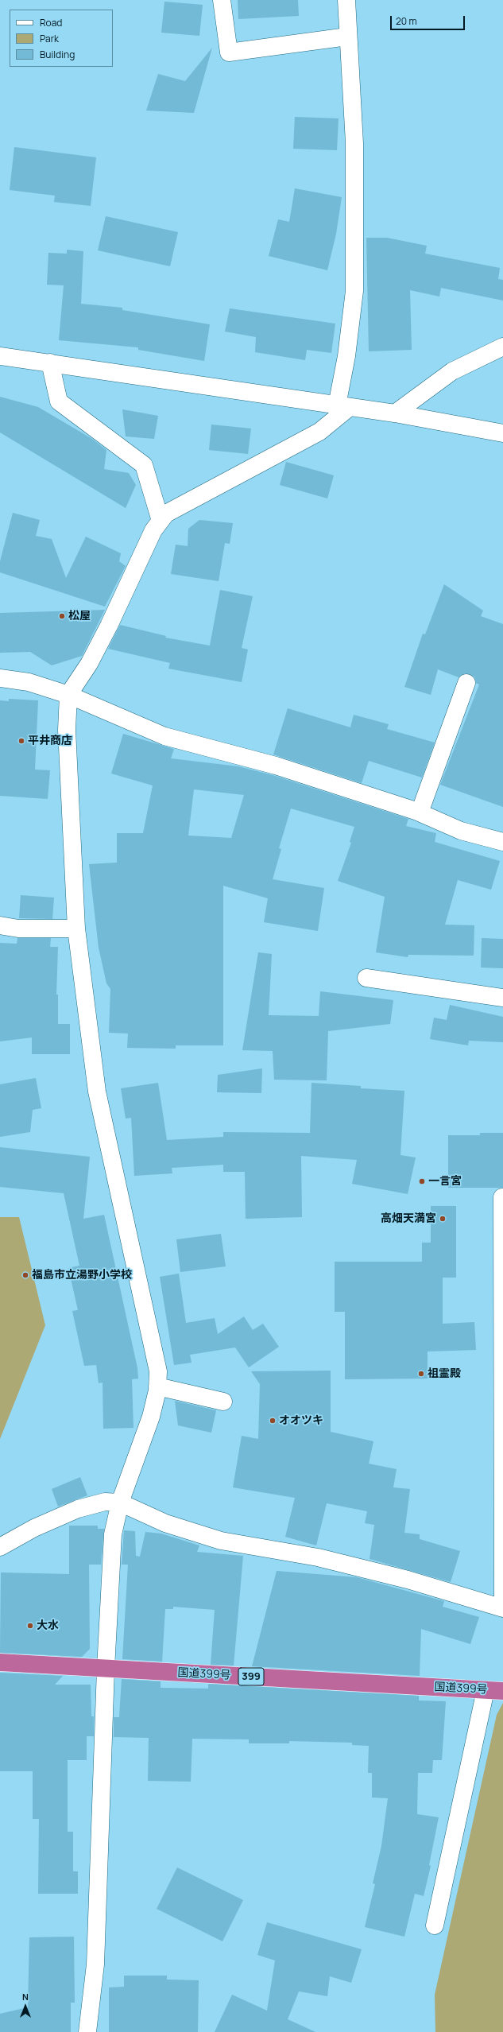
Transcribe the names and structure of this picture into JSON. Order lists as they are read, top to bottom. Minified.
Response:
{"streets":{"highway":["国道399号","399"]},"places":["松屋","平井商店","一言宮","高畑天満宮","福島市立湯野小学校","祖霊殿","オオツキ","大水"],"legend":["Road","Park","Building"],"scale_bar":"20 m","north":"top"}
